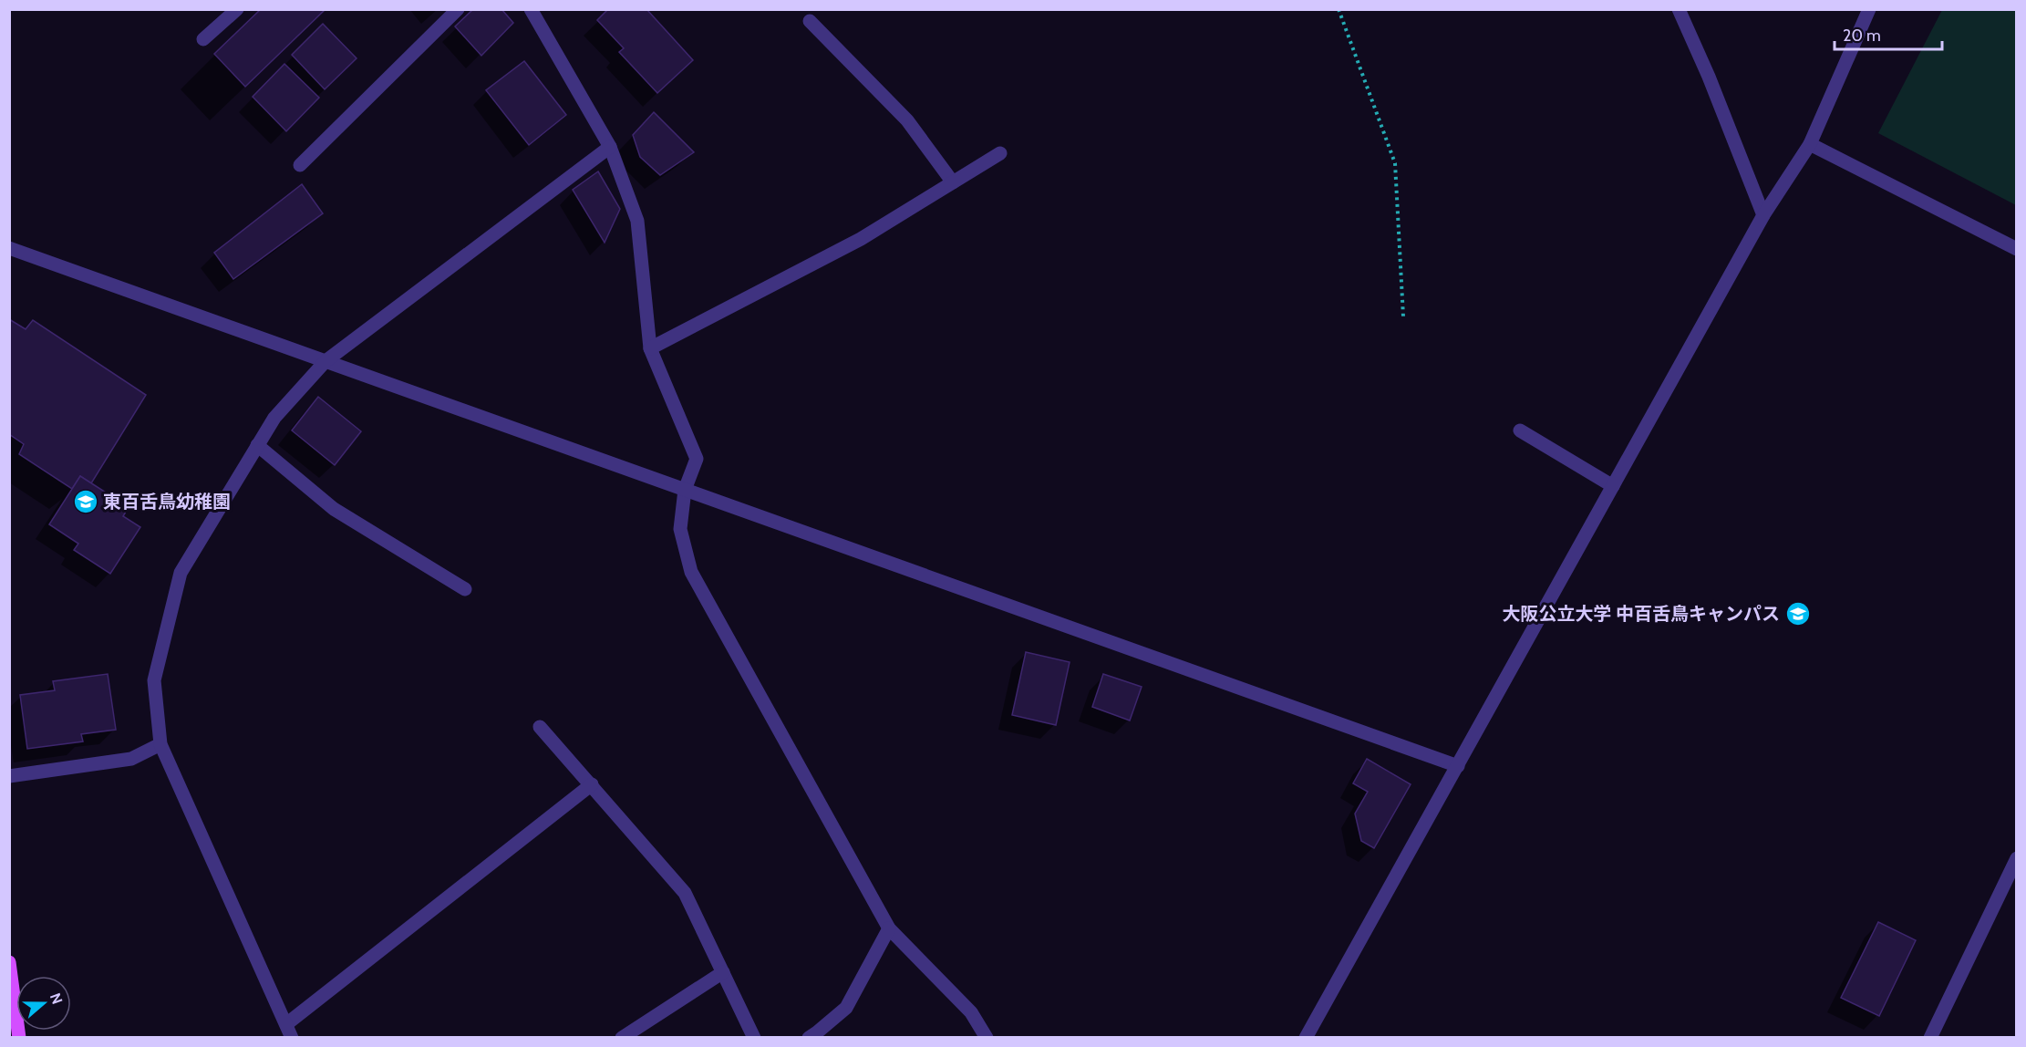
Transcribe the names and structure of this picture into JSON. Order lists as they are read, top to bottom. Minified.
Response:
{"places":{"school or university":["東百舌鳥幼稚園","大阪公立大学 中百舌鳥キャンパス"]},"scale_bar":"20 m","north":"right"}
